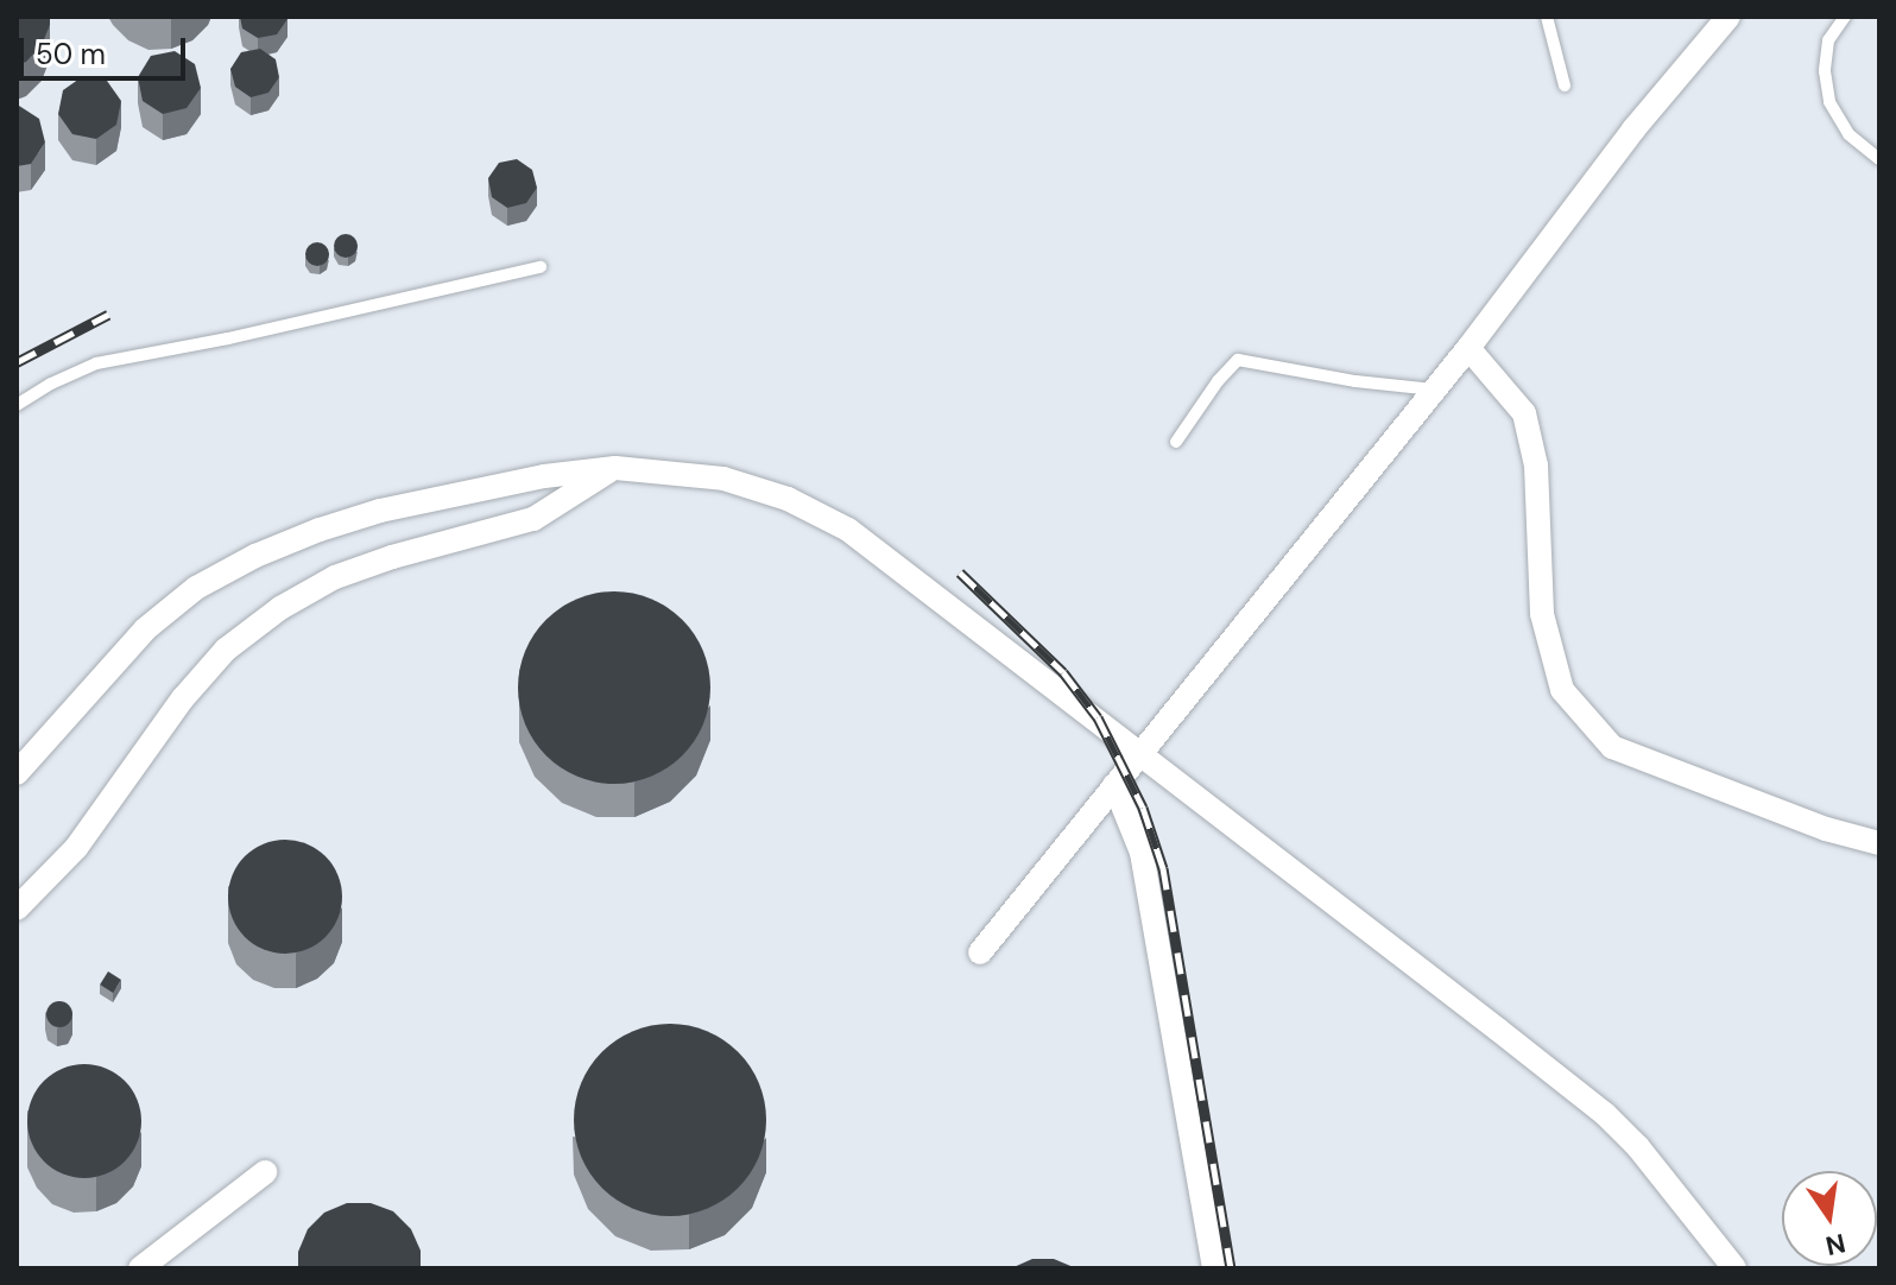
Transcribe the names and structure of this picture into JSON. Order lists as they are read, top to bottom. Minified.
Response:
{"scale_bar":"50 m","north":"bottom"}
